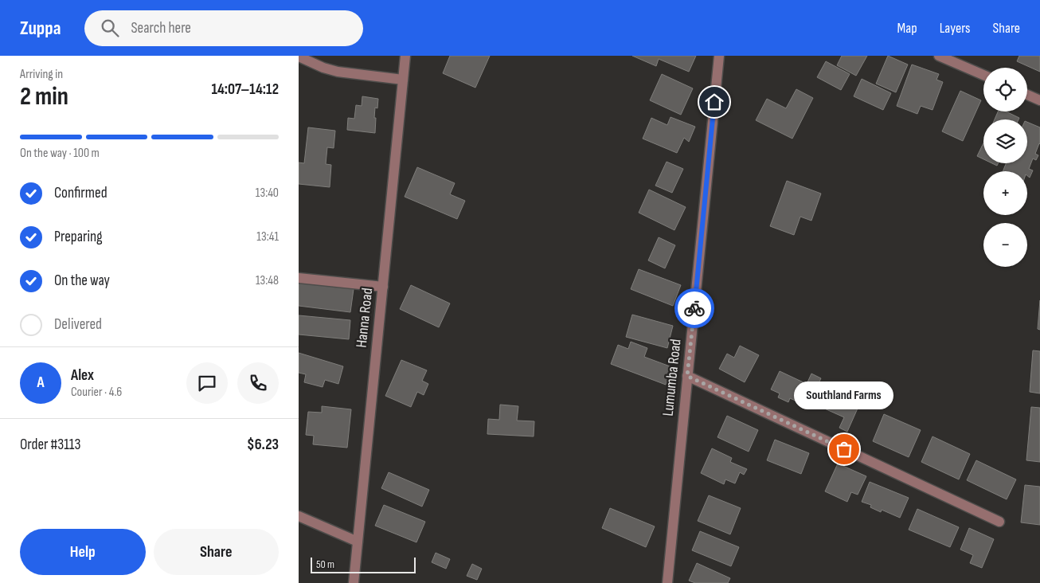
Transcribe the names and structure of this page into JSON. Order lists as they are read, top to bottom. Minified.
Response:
{"streets":{"street":["Hanna Road","Lumumba Road"]},"places":["Southland Farms"],"scale_bar":"50 m","page":{"header":"Zuppa","search":"Search here","nav":["Map","Layers","Share"],"heading":["2 min","Arriving in","14:07–14:12"],"panel":["Alex","Courier · 4.6","Order #3113","$6.23"],"map_buttons":["+","−"],"bar":"On the way · 100 m","list":[["Confirmed","13:40"],["Preparing","13:41"],["On the way","13:48"],"Delivered"],"round":"A","bubble":"Southland Farms","buttons":["Help","Share"],"scale":"50 m"}}
